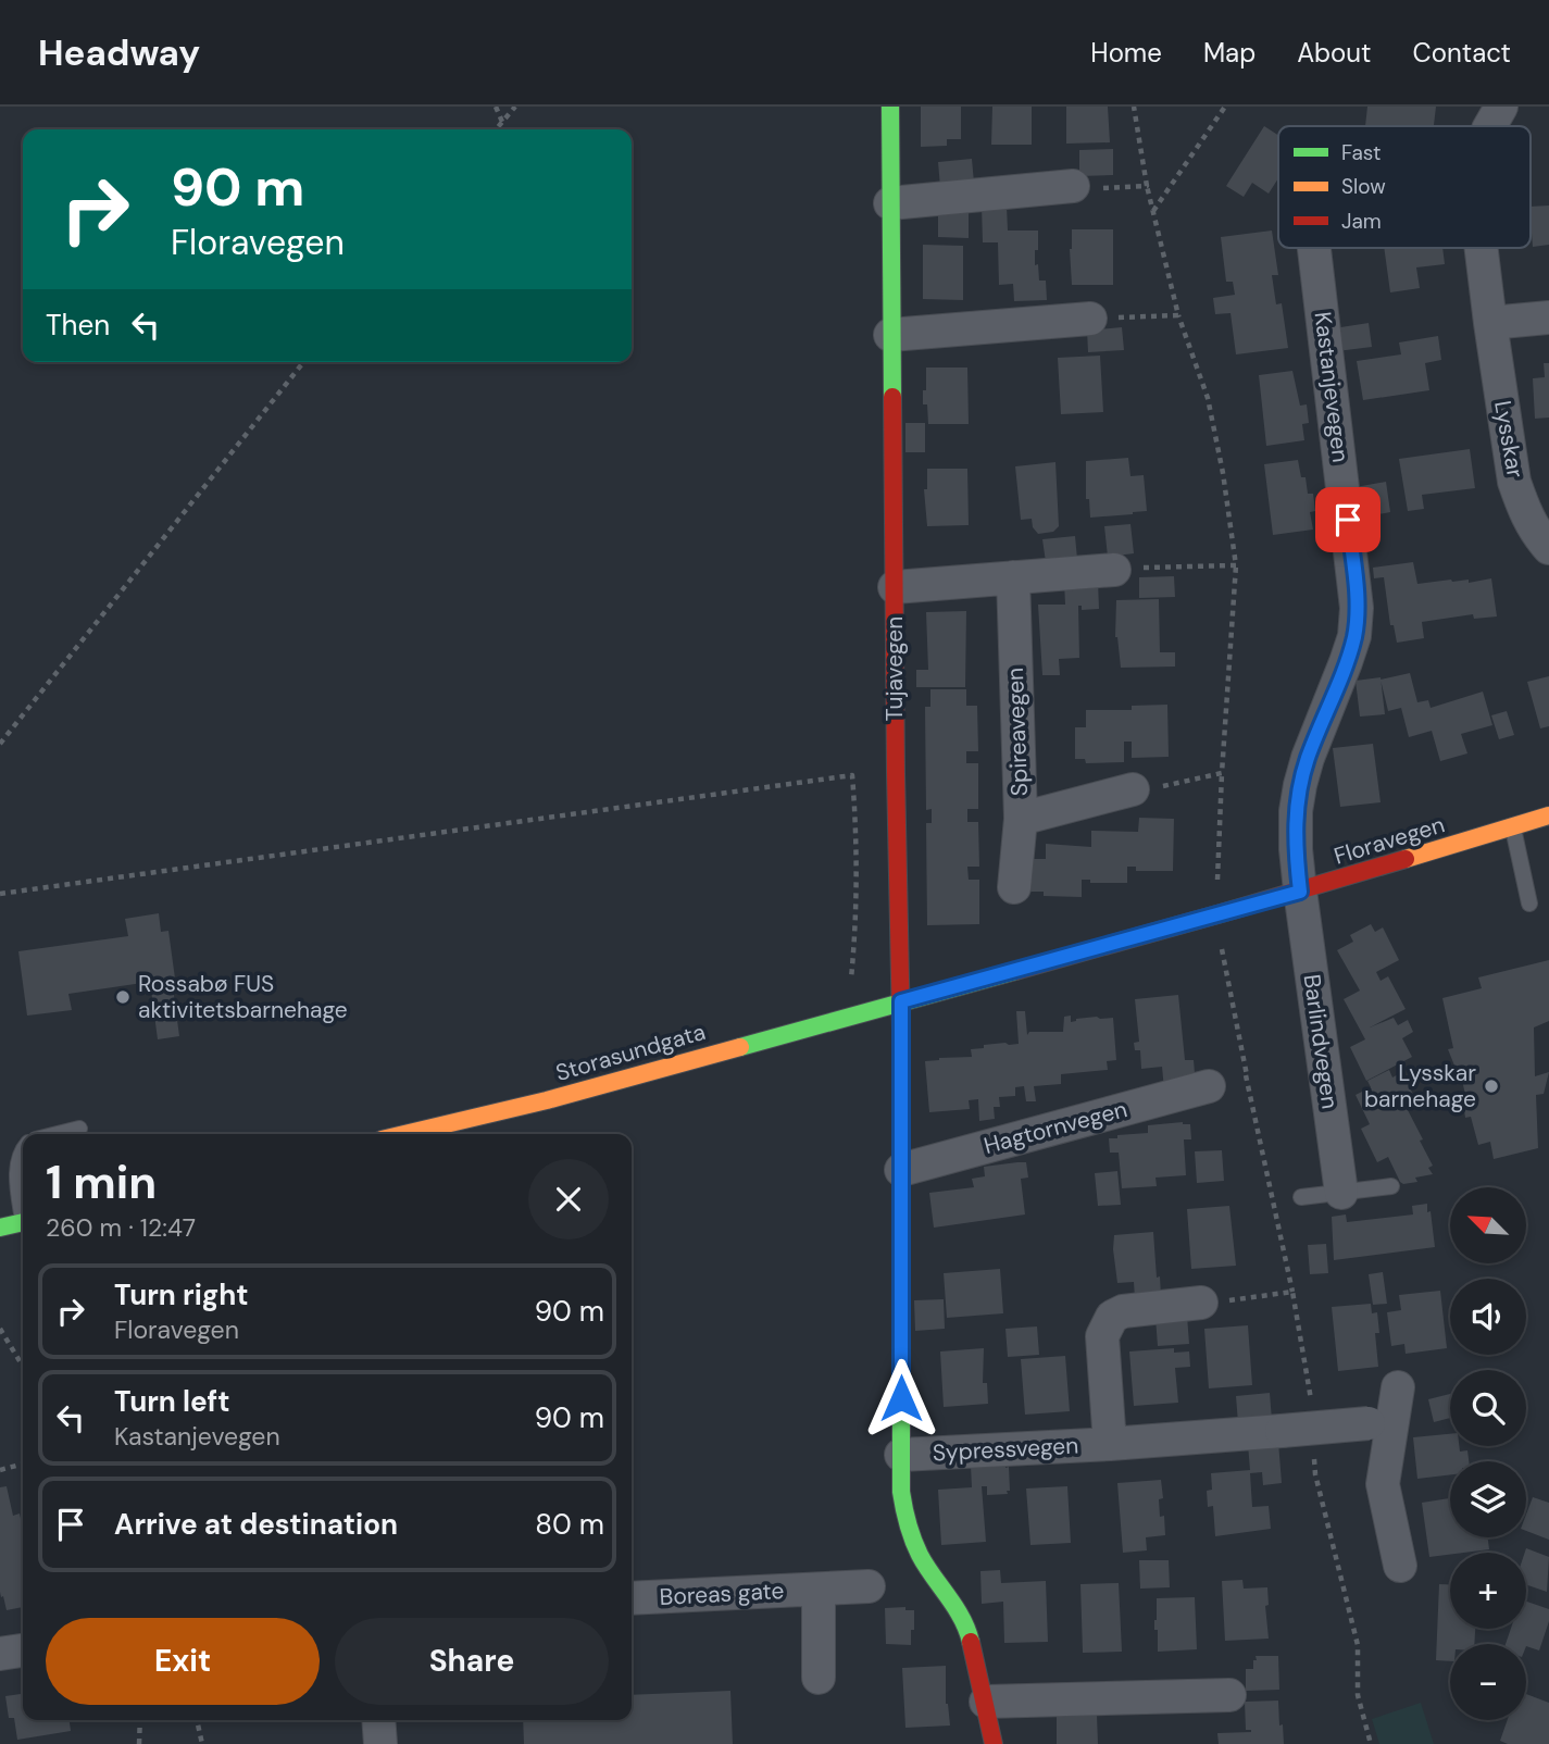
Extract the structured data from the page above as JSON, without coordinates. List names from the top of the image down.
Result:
{
  "streets": {
    "street": [
      "Kastanjevegen",
      "Lysskar",
      "Tujavegen",
      "Spireavegen",
      "Floravegen",
      "Barlindvegen",
      "Storasundgata",
      "Hagtornvegen",
      "Sypressvegen",
      "Boreas gate"
    ]
  },
  "crossings": [
    ["Kastanjevegen", "Floravegen"],
    ["Kastanjevegen", "Barlindvegen"],
    ["Tujavegen", "Floravegen"],
    ["Tujavegen", "Storasundgata"],
    ["Floravegen", "Barlindvegen"],
    ["Floravegen", "Storasundgata"]
  ],
  "places": ["Rossabø FUS aktivitetsbarnehage", "Lysskar barnehage"],
  "legend": ["Fast", "Slow", "Jam"],
  "north": "top left",
  "page": {
    "header": "Headway",
    "nav": [
      "Home",
      "Map",
      "About",
      "Contact"
    ],
    "turn": ["90 m", "Floravegen"],
    "then": "Then",
    "heading": ["1 min", "260 m · 12:47"],
    "map_buttons": ["+", "−"],
    "list": [
      {
        "name": "Turn right",
        "note": "Floravegen",
        "value": "90 m"
      },
      {
        "name": "Turn left",
        "note": "Kastanjevegen",
        "value": "90 m"
      },
      {
        "name": "Arrive at destination",
        "value": "80 m"
      }
    ],
    "buttons": ["Exit", "Share"]
  }
}
